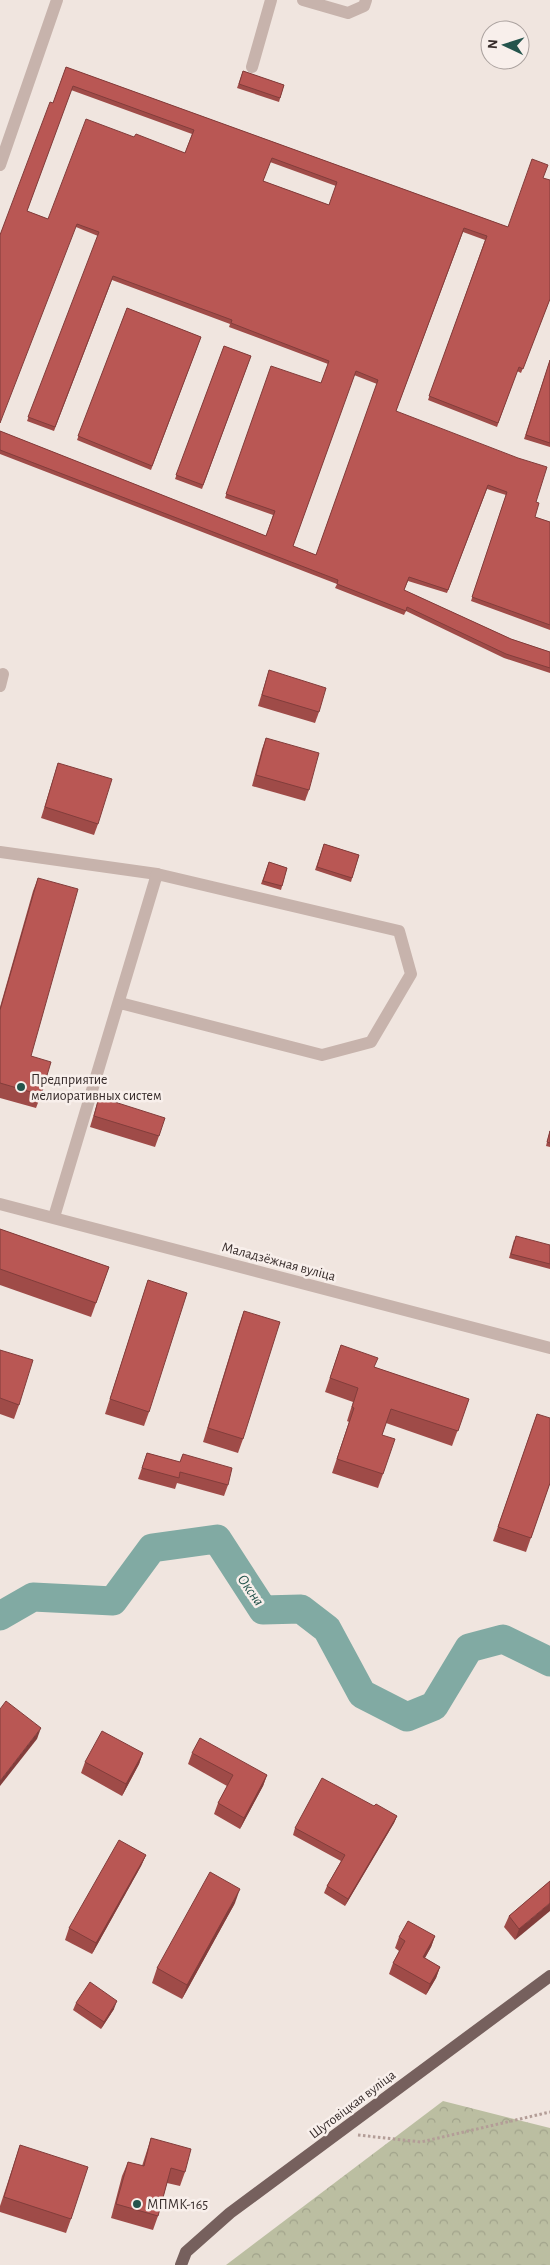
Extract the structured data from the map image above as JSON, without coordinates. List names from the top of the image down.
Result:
{
  "streets": {
    "main road": ["Шутовіцкая вуліца"],
    "street": ["Маладзёжная вуліца"]
  },
  "water": ["Оксна"],
  "places": ["Предприятие мелиоративных систем", "МПМК-165"],
  "north": "left"
}
